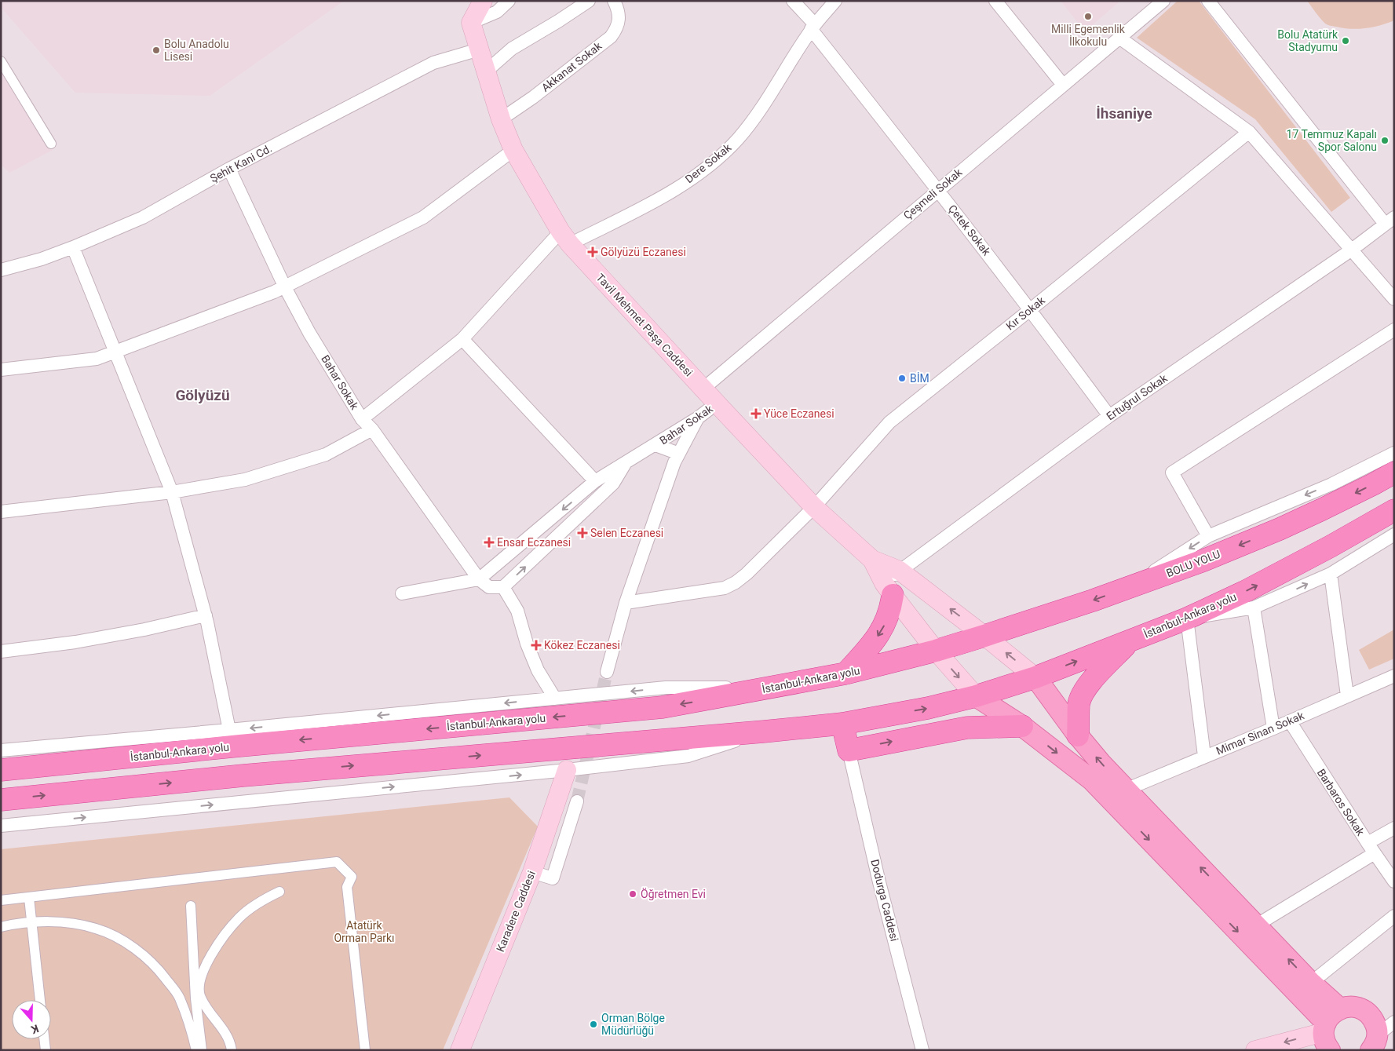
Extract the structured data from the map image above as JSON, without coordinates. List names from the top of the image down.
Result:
{
  "streets": {
    "highway": ["BOLU YOLU", "İstanbul-Ankara yolu"],
    "main road": ["Tavil Mehmet Paşa Caddesi", "Karadere Caddesi"],
    "street": [
      "Akkanat Sokak",
      "Şehit Kani Cd.",
      "Dere Sokak",
      "Çeşmeli Sokak",
      "Çetek Sokak",
      "Kır Sokak",
      "Bahar Sokak",
      "Ertuğrul Sokak",
      "Mimar Sinan Sokak",
      "Barbaros Sokak",
      "Dodurga Caddesi"
    ]
  },
  "crossings": [
    ["Akkanat Sokak", "Tavil Mehmet Paşa Caddesi"],
    ["Şehit Kani Cd.", "Tavil Mehmet Paşa Caddesi"],
    ["Şehit Kani Cd.", "Bahar Sokak"],
    ["Dere Sokak", "Çetek Sokak"],
    ["Dere Sokak", "Tavil Mehmet Paşa Caddesi"],
    ["Çeşmeli Sokak", "Çetek Sokak"],
    ["Çeşmeli Sokak", "Tavil Mehmet Paşa Caddesi"],
    ["Çetek Sokak", "Kır Sokak"],
    ["Çetek Sokak", "Ertuğrul Sokak"],
    ["Kır Sokak", "Tavil Mehmet Paşa Caddesi"],
    ["Tavil Mehmet Paşa Caddesi", "Bahar Sokak"],
    ["BOLU YOLU", "İstanbul-Ankara yolu"],
    ["Mimar Sinan Sokak", "Barbaros Sokak"]
  ],
  "one_way": ["BOLU YOLU"],
  "districts": ["İhsaniye", "Gölyüzü"],
  "parks": ["Atatürk Orman Parkı"],
  "places": {
    "other": [
      "Milli Egemenlik İlkokulu",
      "Bolu Atatürk Stadyumu",
      "Bolu Anadolu Lisesi",
      "17 Temmuz Kapalı Spor Salonu",
      "BİM",
      "Öğretmen Evi",
      "Orman Bölge Müdürlüğü"
    ],
    "health": [
      "Gölyüzü Eczanesi",
      "Yüce Eczanesi",
      "Selen Eczanesi",
      "Ensar Eczanesi",
      "Kökez Eczanesi"
    ]
  },
  "north": "bottom"
}
